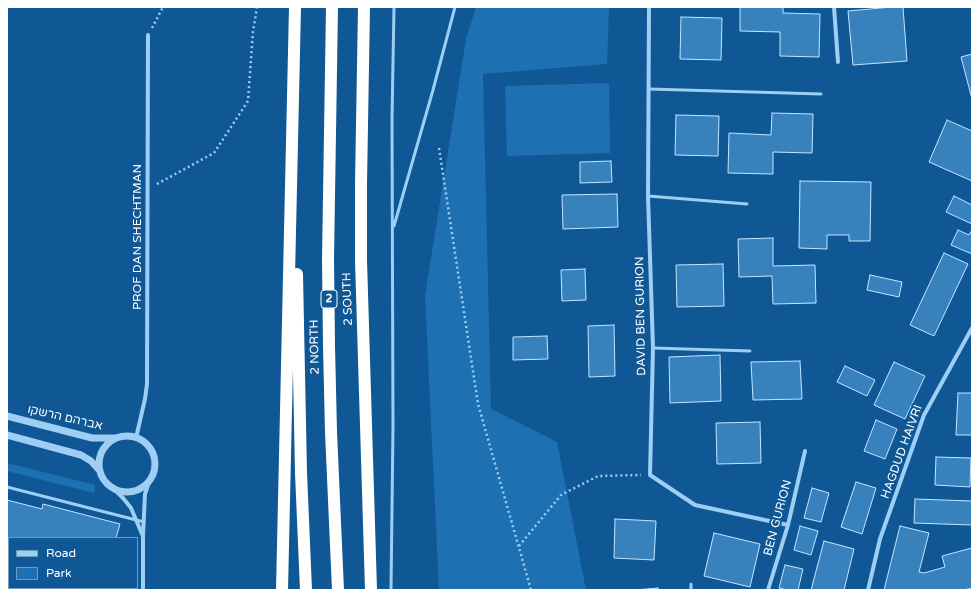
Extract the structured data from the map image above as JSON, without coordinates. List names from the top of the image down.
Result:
{
  "streets": {
    "highway": ["2", "2 SOUTH", "2 NORTH"],
    "street": [
      "PROF DAN SHECHTMAN",
      "DAVID BEN GURION",
      "אברהם הרשקו",
      "HAGDUD HAIVRI",
      "BEN GURION"
    ]
  },
  "crossings": [
    ["PROF DAN SHECHTMAN", "אברהם הרשקו"]
  ],
  "legend": ["Road", "Park"]
}
